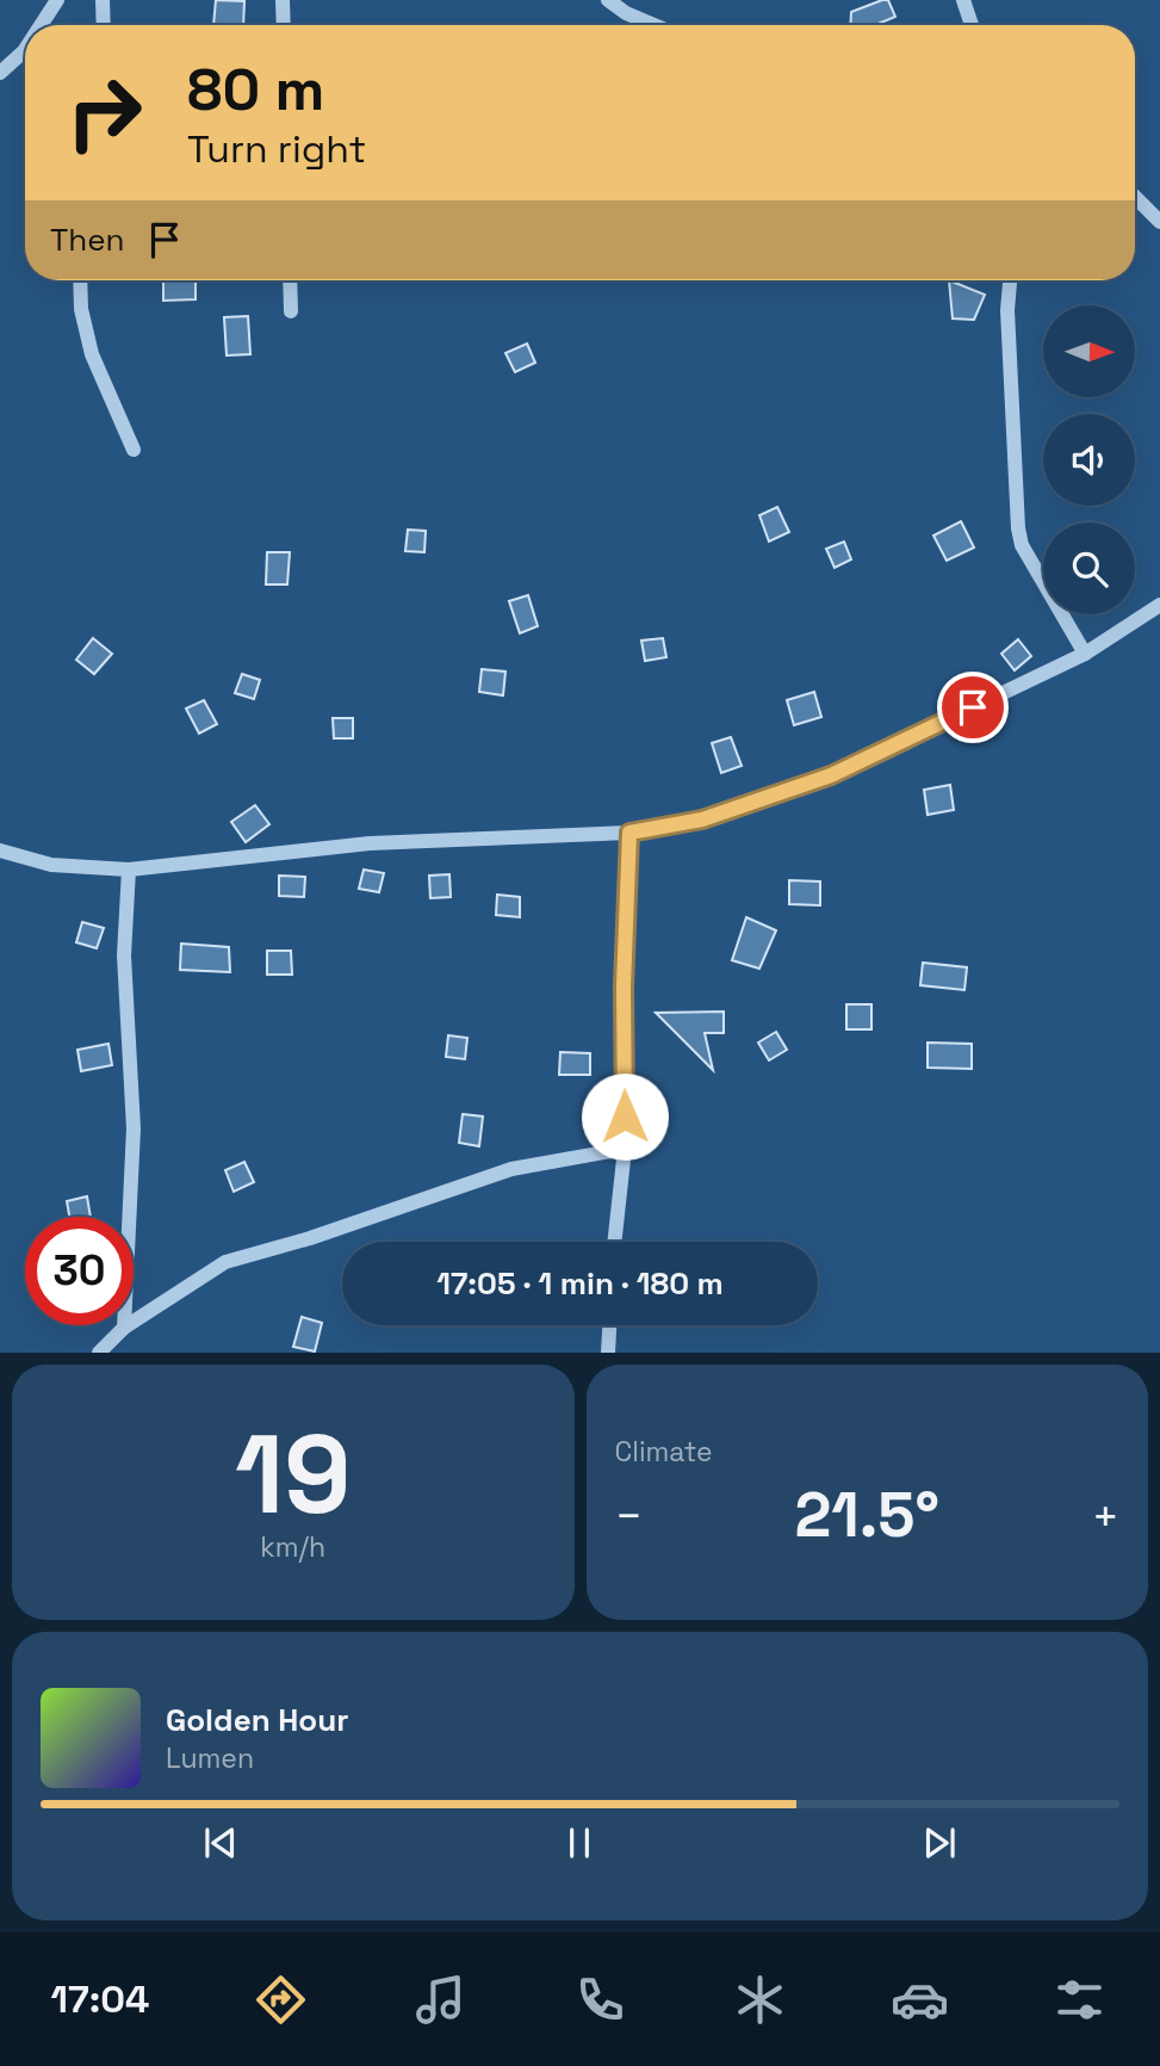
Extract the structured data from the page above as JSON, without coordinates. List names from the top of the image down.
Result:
{
  "north": "right",
  "page": {
    "turn": ["80 m", "Turn right"],
    "then": "Then",
    "limit": "30",
    "trip": "17:05 · 1 min · 180 m",
    "tile": [
      ["19", "km/h"],
      "Climate"
    ],
    "heat": ["−", "21.5°", "+"],
    "song": ["Golden Hour", "Lumen"],
    "tabs": "17:04"
  }
}
